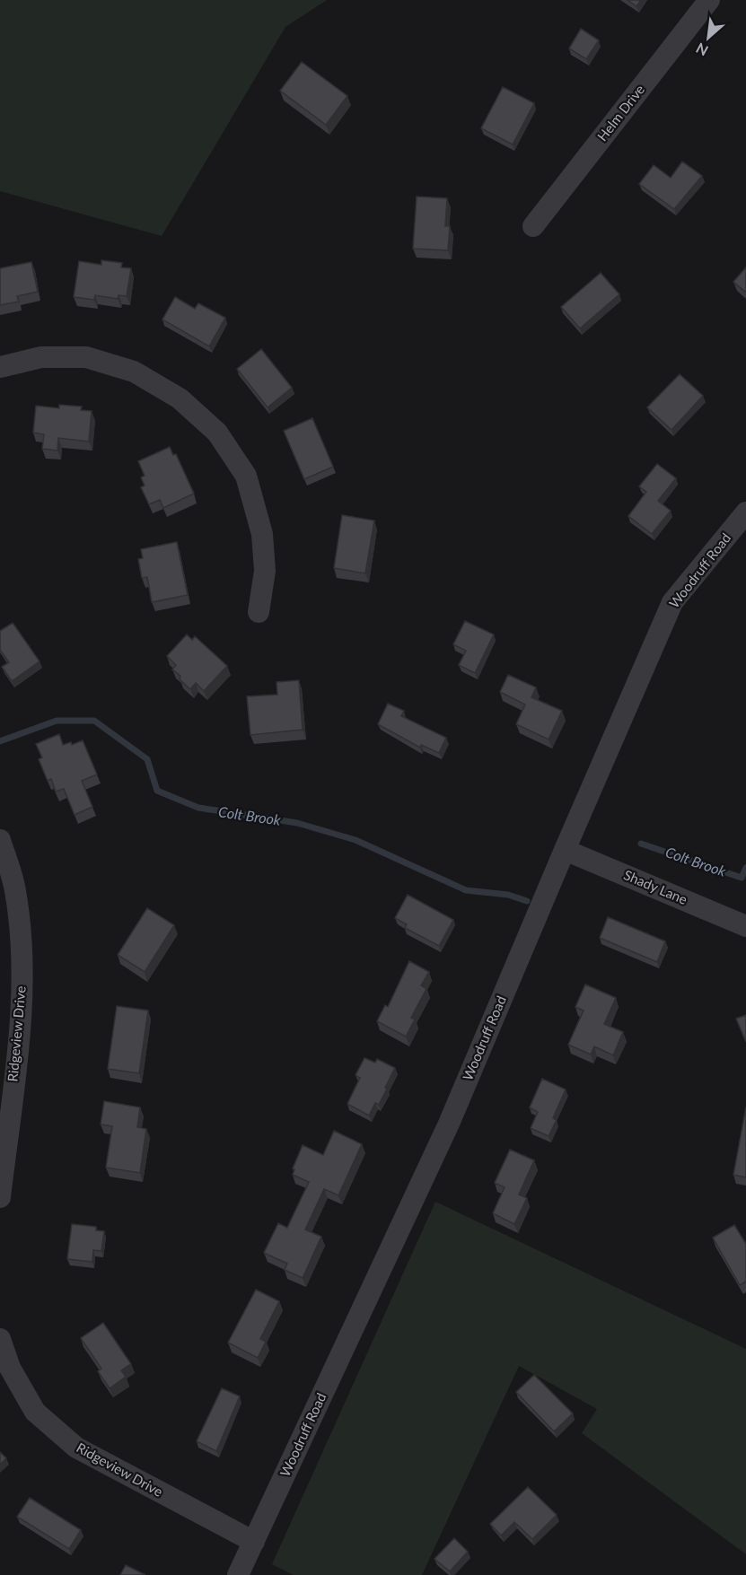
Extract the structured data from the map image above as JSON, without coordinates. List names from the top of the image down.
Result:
{
  "streets": {
    "street": [
      "Helm Drive",
      "Woodruff Road",
      "Shady Lane",
      "Ridgeview Drive"
    ]
  },
  "crossings": [
    ["Woodruff Road", "Shady Lane"],
    ["Woodruff Road", "Ridgeview Drive"]
  ],
  "water": ["Colt Brook"],
  "north": "bottom left"
}
